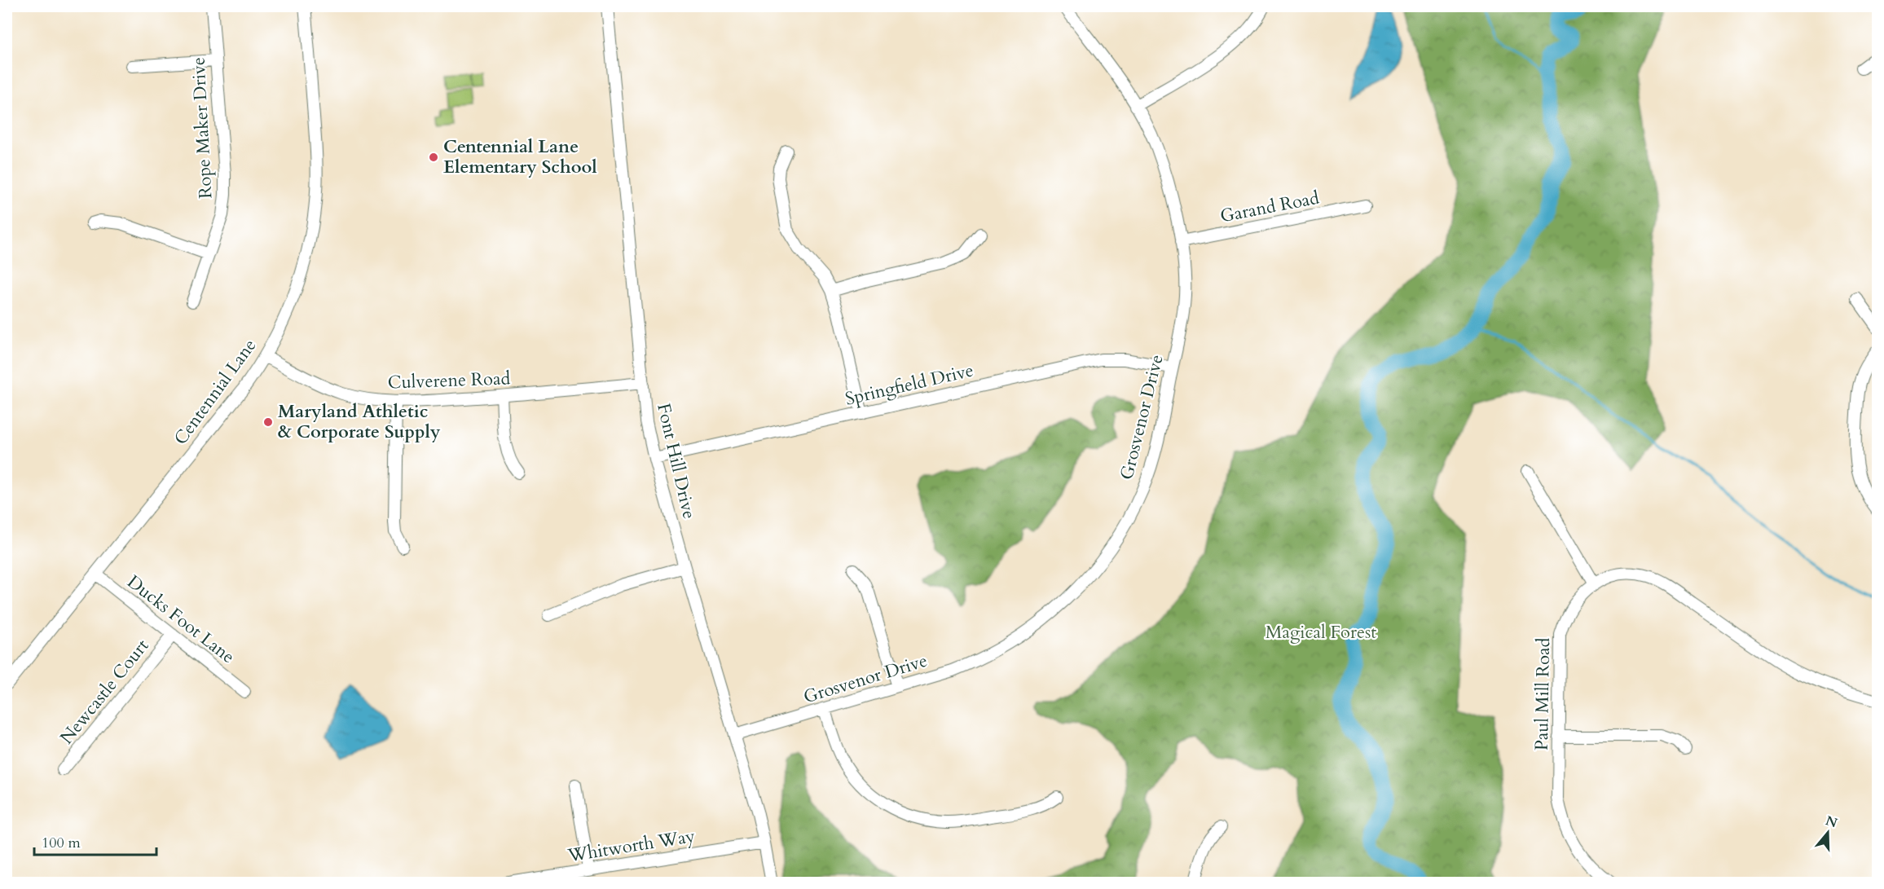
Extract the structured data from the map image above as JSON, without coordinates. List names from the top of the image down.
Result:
{
  "streets": {
    "street": [
      "Rope Maker Drive",
      "Garand Road",
      "Culverene Road",
      "Springfield Drive",
      "Centennial Lane",
      "Grosvenor Drive",
      "Font Hill Drive",
      "Ducks Foot Lane",
      "Newcastle Court",
      "Paul Mill Road",
      "Whitworth Way"
    ]
  },
  "crossings": [
    ["Garand Road", "Grosvenor Drive"],
    ["Culverene Road", "Centennial Lane"],
    ["Culverene Road", "Font Hill Drive"],
    ["Springfield Drive", "Grosvenor Drive"],
    ["Springfield Drive", "Font Hill Drive"],
    ["Centennial Lane", "Ducks Foot Lane"],
    ["Grosvenor Drive", "Font Hill Drive"],
    ["Font Hill Drive", "Whitworth Way"],
    ["Ducks Foot Lane", "Newcastle Court"]
  ],
  "parks": ["Magical Forest"],
  "places": ["Centennial Lane Elementary School", "Maryland Athletic & Corporate Supply"],
  "scale_bar": "100 m",
  "north": "top"
}
